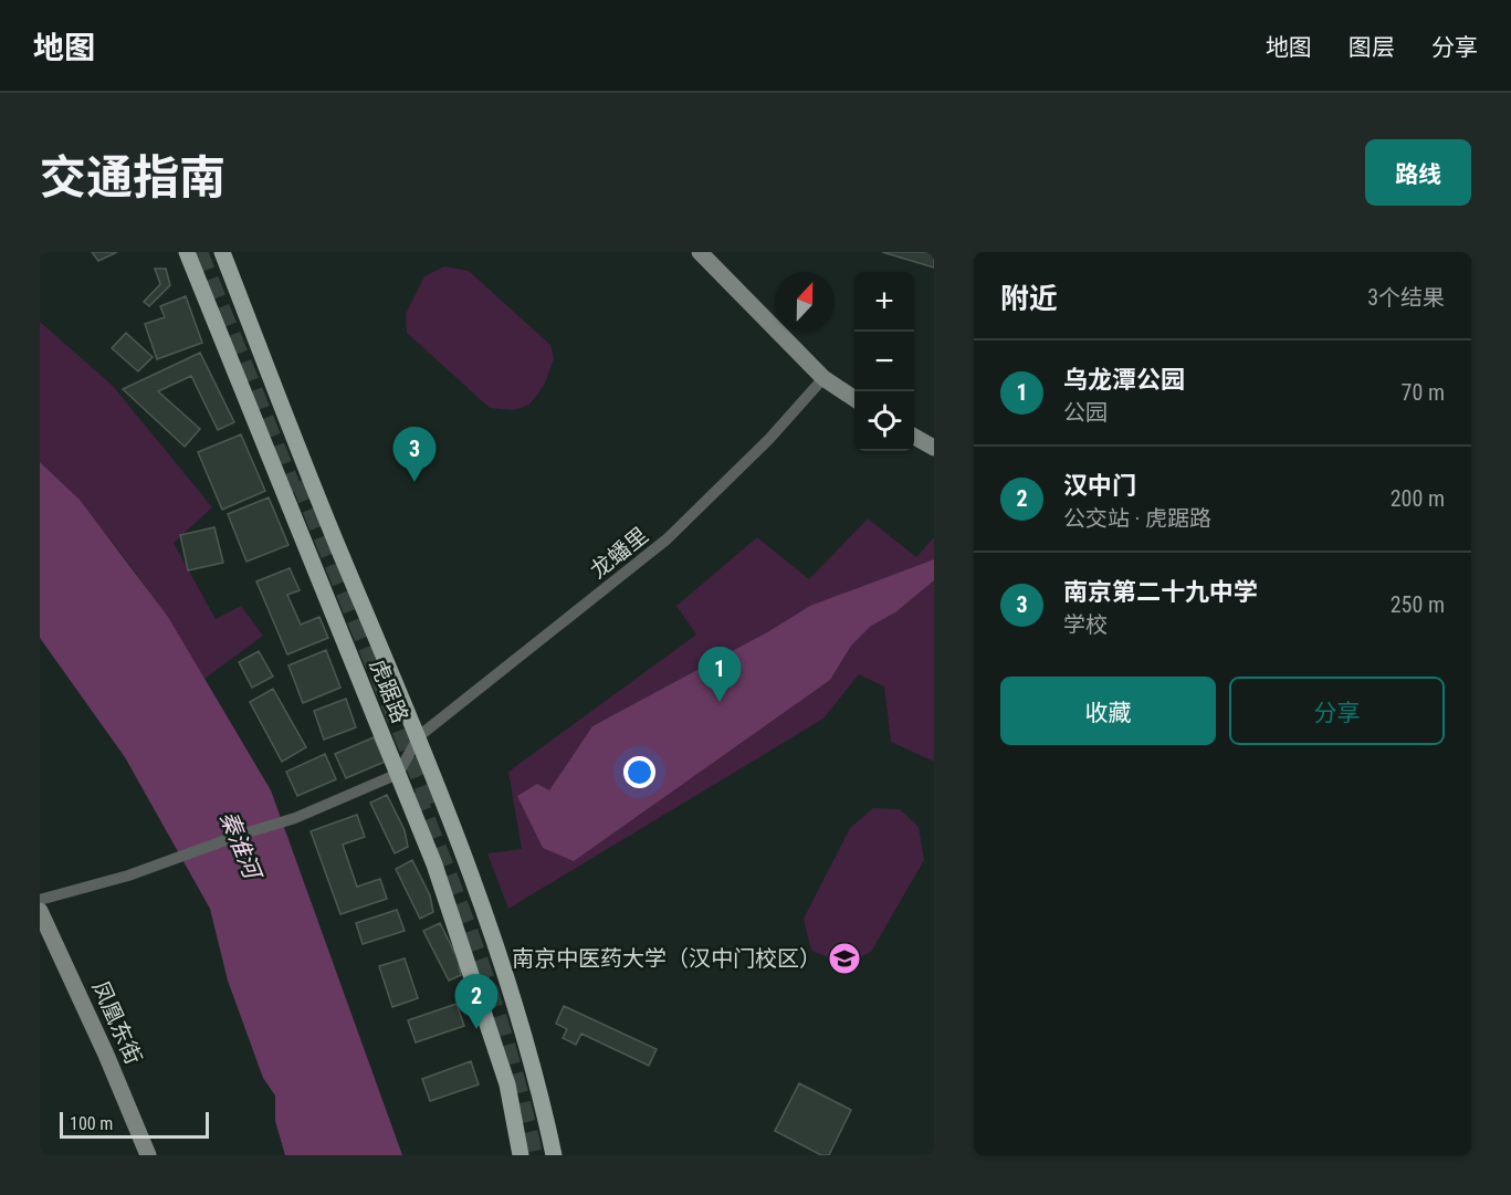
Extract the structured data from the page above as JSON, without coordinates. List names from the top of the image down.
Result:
{
  "streets": {
    "main road": ["虎踞路"],
    "street": ["龙蟠里", "凤凰东街"]
  },
  "crossings": [
    ["龙蟠里", "虎踞路"]
  ],
  "water": ["秦淮河"],
  "places": {
    "school or university": ["南京中医药大学（汉中门校区）"]
  },
  "scale_bar": "100 m",
  "north": "top",
  "page": {
    "header": "地图",
    "nav": ["地图", "图层", "分享"],
    "title": "交通指南",
    "buttons": [
      "路线",
      ["收藏", "分享"]
    ],
    "heading": ["附近", "3个结果"],
    "map_buttons": ["+", "−"],
    "list": [
      {
        "mark": "1",
        "name": "乌龙潭公园",
        "note": "公园",
        "value": "70 m"
      },
      {
        "mark": "2",
        "name": "汉中门",
        "note": "公交站 · 虎踞路",
        "value": "200 m"
      },
      {
        "mark": "3",
        "name": "南京第二十九中学",
        "note": "学校",
        "value": "250 m"
      }
    ],
    "pins": ["3", "1", "2"],
    "scale": "100 m"
  }
}
